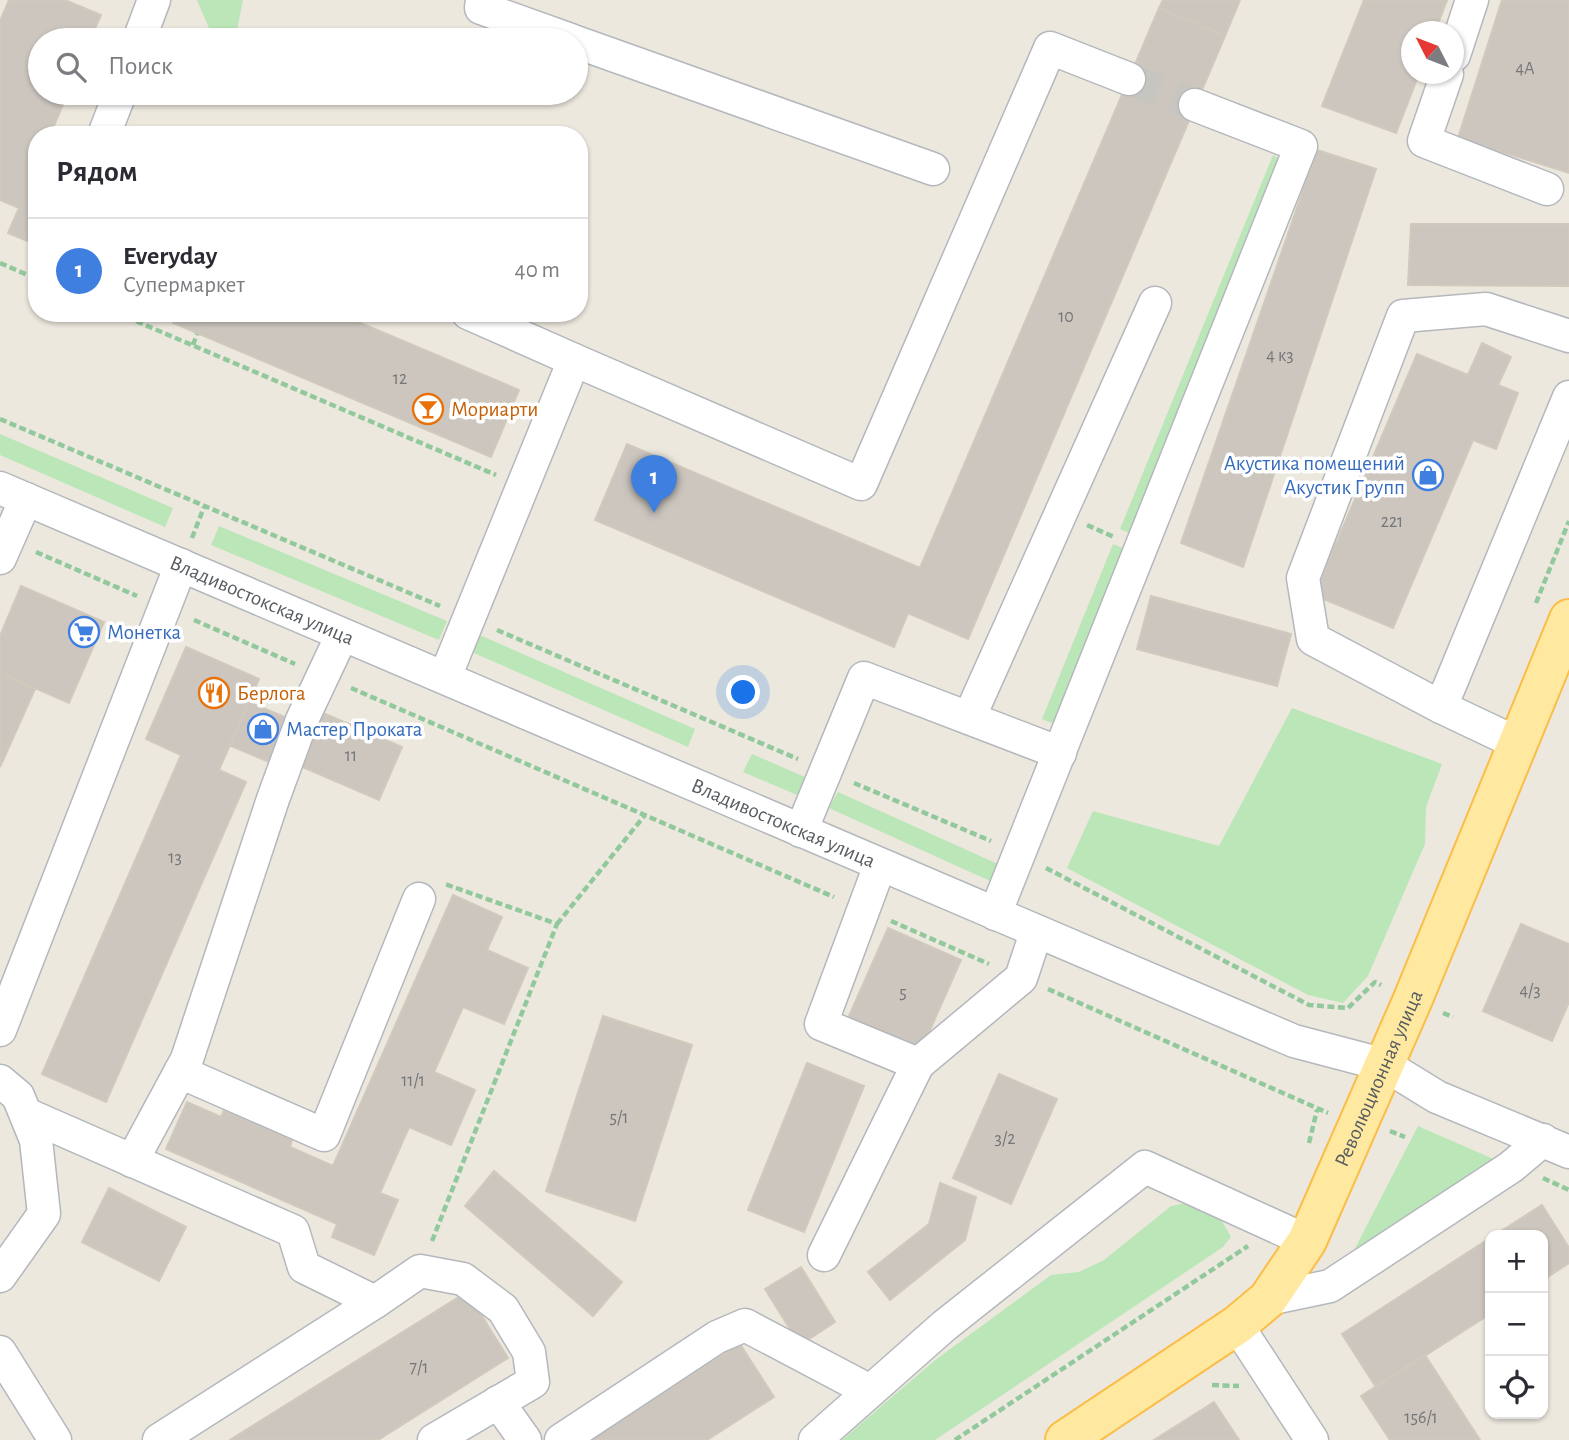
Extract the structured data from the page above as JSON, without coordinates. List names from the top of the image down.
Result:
{
  "streets": {
    "main road": ["Революционная улица"],
    "street": ["Владивостокская улица"]
  },
  "crossings": [
    ["Владивостокская улица", "Революционная улица"]
  ],
  "places": {
    "bar": ["Мориарти"],
    "shop": ["Акустика помещений Акустик Групп", "Мастер Проката"],
    "supermarket": ["Монетка"],
    "restaurant": ["Берлога"]
  },
  "house_numbers": [
    "4А",
    "10",
    "4 к3",
    "12",
    "221",
    "11",
    "13",
    "4/3",
    "5",
    "11/1",
    "5/1",
    "3/2",
    "7/1",
    "156/1"
  ],
  "north": "top left",
  "page": {
    "search": "Поиск",
    "heading": "Рядом",
    "list": [
      {
        "mark": "1",
        "name": "Everyday",
        "note": "Супермаркет",
        "value": "40 m"
      }
    ],
    "pins": "1",
    "map_buttons": ["+", "−"]
  }
}
